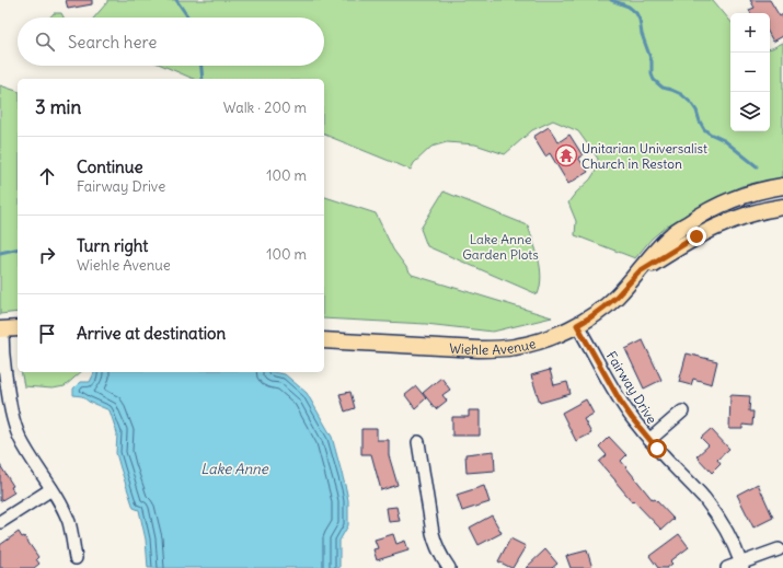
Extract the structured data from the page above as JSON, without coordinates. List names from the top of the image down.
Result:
{
  "streets": {
    "main road": ["Wiehle Avenue"],
    "street": ["Fairway Drive"]
  },
  "crossings": [
    ["Wiehle Avenue", "Fairway Drive"]
  ],
  "water": ["Lake Anne"],
  "parks": ["Lake Anne Garden Plots"],
  "places": {
    "temple": ["Unitarian Universalist Church in Reston"]
  },
  "page": {
    "map_buttons": ["+", "−"],
    "search": "Search here",
    "heading": ["3 min", "Walk · 200 m"],
    "list": [
      ["Continue", "Fairway Drive", "100 m"],
      ["Turn right", "Wiehle Avenue", "100 m"],
      "Arrive at destination"
    ]
  }
}
